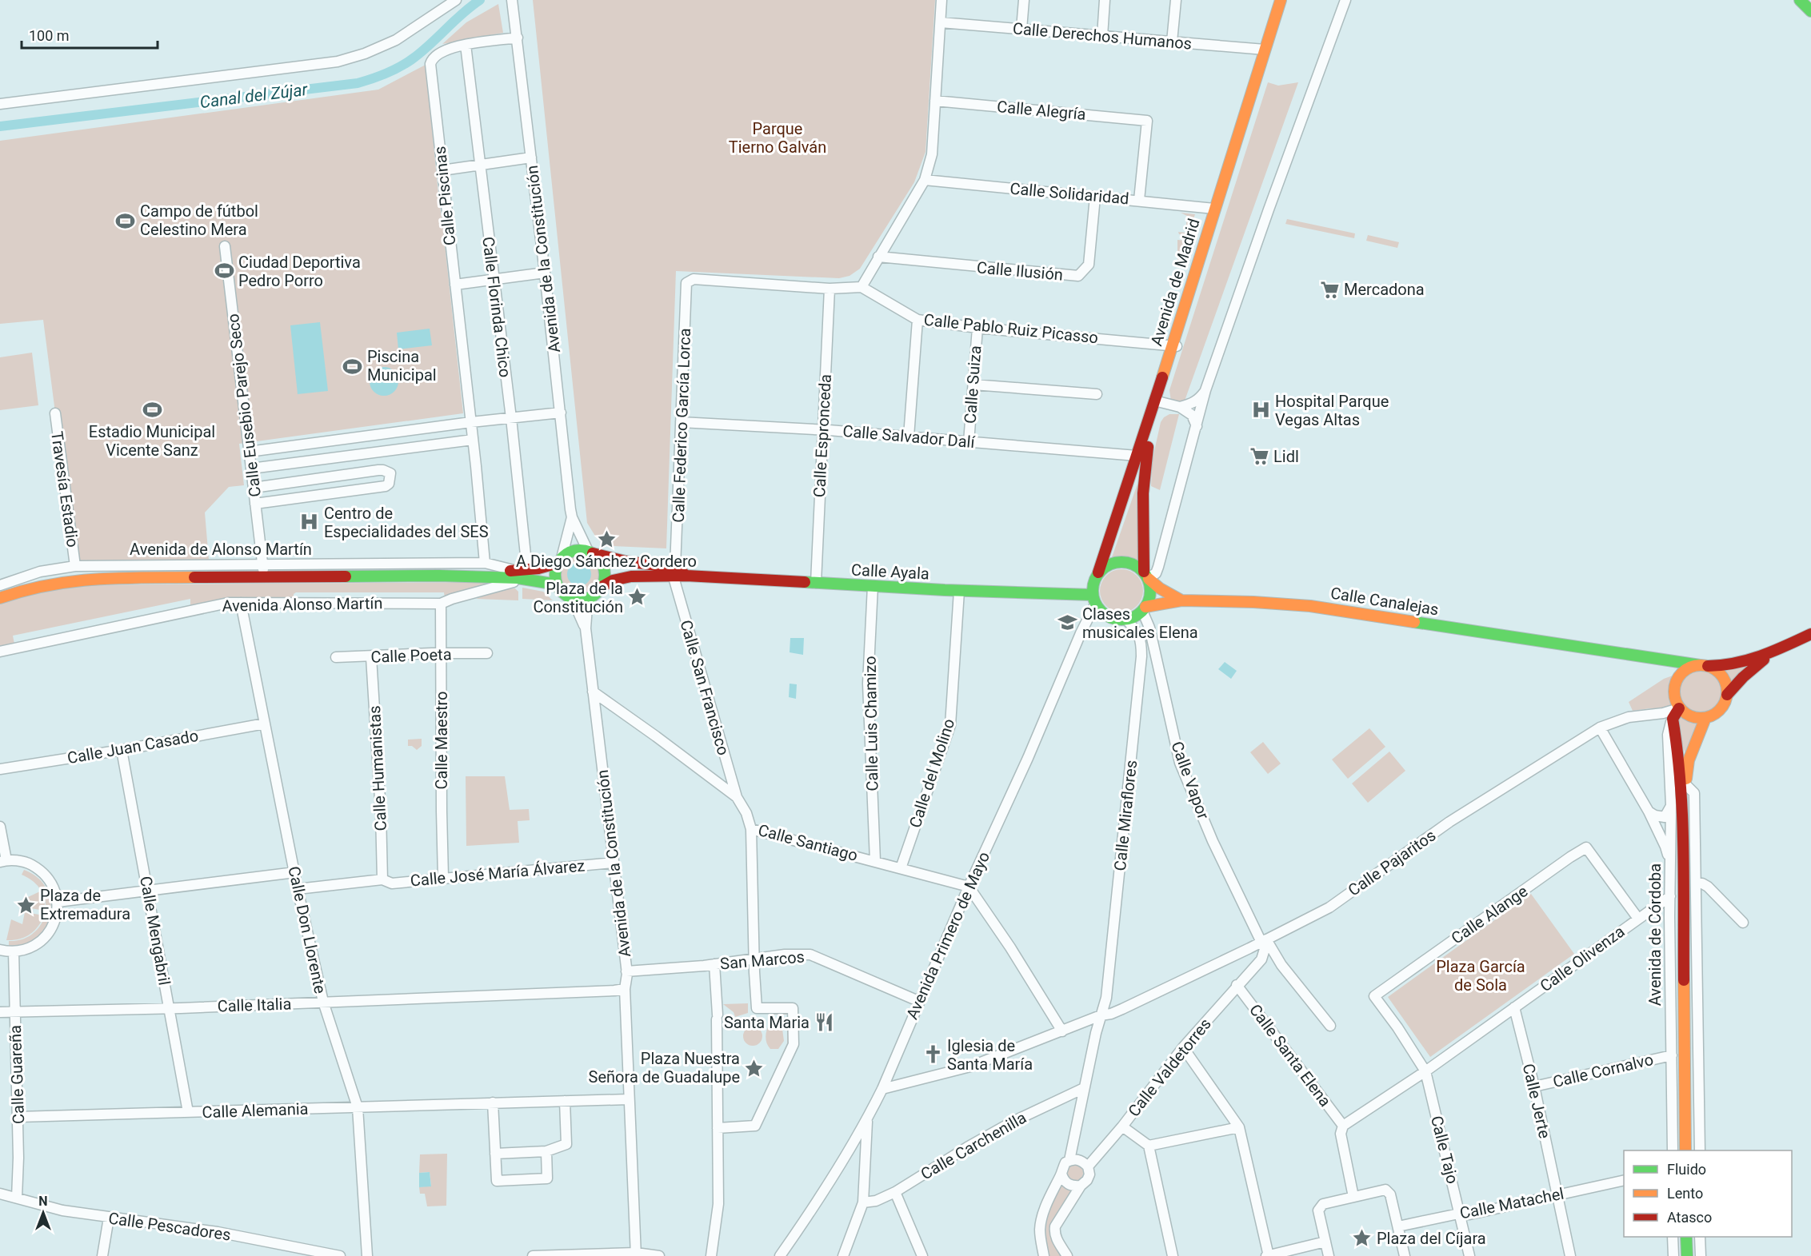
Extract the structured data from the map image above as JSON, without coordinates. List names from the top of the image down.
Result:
{
  "streets": {
    "main road": [
      "Avenida de Madrid",
      "Avenida de Alonso Martín",
      "Calle Ayala",
      "Calle Canalejas",
      "Avenida de Córdoba"
    ],
    "street": [
      "Calle Derechos Humanos",
      "Calle Alegría",
      "Calle Solidaridad",
      "Calle Piscinas",
      "Avenida de la Constitución",
      "Calle Ilusión",
      "Calle Florinda Chico",
      "Calle Pablo Ruiz Picasso",
      "Calle Suiza",
      "Calle Eusebio Parejo Seco",
      "Calle Federico García Lorca",
      "Calle Espronceda",
      "Calle Salvador Dalí",
      "Travesía Estadio",
      "Avenida Alonso Martín",
      "Calle Poeta",
      "Calle San Francisco",
      "Calle Luis Chamizo",
      "Calle Maestro",
      "Calle Juan Casado",
      "Calle Humanistas",
      "Calle del Molino",
      "Calle Vapor",
      "Calle Miraflores",
      "Calle Santiago",
      "Calle Pajaritos",
      "Calle José María Álvarez",
      "Calle Alange",
      "Calle Don Llorente",
      "Calle Mengabril",
      "Avenida Primero de Mayo",
      "Calle Olivenza",
      "San Marcos",
      "Calle Italia",
      "Calle Santa Elena",
      "Calle Valdetorres",
      "Calle Cornalvo",
      "Calle Guareña",
      "Calle Jerte",
      "Calle Alemania",
      "Calle Carchenilla",
      "Calle Tajo",
      "Calle Matachel",
      "Calle Pescadores"
    ]
  },
  "crossings": [
    ["Calle Derechos Humanos", "Avenida de Madrid"],
    ["Calle Alegría", "Calle Solidaridad"],
    ["Calle Solidaridad", "Calle Ilusión"],
    ["Calle Solidaridad", "Avenida de Madrid"],
    ["Calle Piscinas", "Avenida de la Constitución"],
    ["Calle Piscinas", "Calle Florinda Chico"],
    ["Calle Piscinas", "Avenida de Alonso Martín"],
    ["Avenida de la Constitución", "Avenida de Alonso Martín"],
    ["Avenida de la Constitución", "Calle Ayala"],
    ["Avenida de la Constitución", "Avenida Alonso Martín"],
    ["Avenida de la Constitución", "Calle Santiago"],
    ["Avenida de la Constitución", "Calle José María Álvarez"],
    ["Avenida de la Constitución", "San Marcos"],
    ["Avenida de la Constitución", "Calle Italia"],
    ["Avenida de la Constitución", "Calle Alemania"],
    ["Avenida de Madrid", "Calle Pablo Ruiz Picasso"],
    ["Avenida de Madrid", "Calle Salvador Dalí"],
    ["Avenida de Madrid", "Calle Ayala"],
    ["Avenida de Madrid", "Calle Canalejas"],
    ["Avenida de Madrid", "Calle Vapor"],
    ["Avenida de Madrid", "Calle Miraflores"],
    ["Avenida de Madrid", "Avenida Primero de Mayo"],
    ["Calle Florinda Chico", "Avenida de Alonso Martín"],
    ["Calle Pablo Ruiz Picasso", "Calle Suiza"],
    ["Calle Suiza", "Calle Salvador Dalí"],
    ["Calle Eusebio Parejo Seco", "Avenida de Alonso Martín"],
    ["Calle Federico García Lorca", "Calle Espronceda"],
    ["Calle Federico García Lorca", "Calle Salvador Dalí"],
    ["Calle Federico García Lorca", "Calle Ayala"],
    ["Calle Federico García Lorca", "Calle San Francisco"],
    ["Calle Espronceda", "Calle Salvador Dalí"],
    ["Calle Espronceda", "Calle Ayala"],
    ["Travesía Estadio", "Avenida de Alonso Martín"],
    ["Avenida de Alonso Martín", "Calle Ayala"],
    ["Avenida de Alonso Martín", "Avenida Alonso Martín"],
    ["Calle Ayala", "Calle Canalejas"],
    ["Calle Ayala", "Avenida Alonso Martín"],
    ["Calle Ayala", "Calle San Francisco"],
    ["Calle Ayala", "Calle Luis Chamizo"],
    ["Calle Ayala", "Calle del Molino"],
    ["Calle Ayala", "Calle Vapor"],
    ["Calle Ayala", "Calle Miraflores"],
    ["Calle Ayala", "Avenida Primero de Mayo"],
    ["Calle Canalejas", "Calle Vapor"],
    ["Calle Canalejas", "Calle Miraflores"],
    ["Calle Canalejas", "Calle Pajaritos"],
    ["Calle Canalejas", "Avenida de Córdoba"],
    ["Calle Canalejas", "Avenida Primero de Mayo"],
    ["Avenida Alonso Martín", "Calle Maestro"],
    ["Avenida Alonso Martín", "Calle Don Llorente"],
    ["Calle Poeta", "Calle Maestro"],
    ["Calle Poeta", "Calle Humanistas"],
    ["Calle San Francisco", "Calle Santiago"],
    ["Calle Luis Chamizo", "Calle Santiago"],
    ["Calle Maestro", "Calle José María Álvarez"],
    ["Calle Juan Casado", "Calle Don Llorente"],
    ["Calle Juan Casado", "Calle Mengabril"],
    ["Calle Humanistas", "Calle José María Álvarez"],
    ["Calle del Molino", "Calle Santiago"],
    ["Calle Vapor", "Calle Miraflores"],
    ["Calle Vapor", "Calle Pajaritos"],
    ["Calle Vapor", "Avenida Primero de Mayo"],
    ["Calle Vapor", "Calle Valdetorres"],
    ["Calle Miraflores", "Calle Pajaritos"],
    ["Calle Miraflores", "Avenida Primero de Mayo"],
    ["Calle Miraflores", "Calle Valdetorres"],
    ["Calle Miraflores", "Calle Carchenilla"],
    ["Calle Santiago", "Avenida Primero de Mayo"],
    ["Calle Pajaritos", "Avenida de Córdoba"],
    ["Calle Pajaritos", "Avenida Primero de Mayo"],
    ["Calle Pajaritos", "Calle Valdetorres"],
    ["Calle José María Álvarez", "Calle Don Llorente"],
    ["Calle Alange", "Calle Olivenza"],
    ["Calle Alange", "Calle Tajo"],
    ["Calle Don Llorente", "Calle Italia"],
    ["Calle Don Llorente", "Calle Alemania"],
    ["Calle Mengabril", "Calle Italia"],
    ["Calle Mengabril", "Calle Alemania"],
    ["Avenida de Córdoba", "Calle Olivenza"],
    ["Avenida de Córdoba", "Calle Cornalvo"],
    ["Avenida Primero de Mayo", "San Marcos"],
    ["Calle Olivenza", "Calle Santa Elena"],
    ["Calle Olivenza", "Calle Jerte"],
    ["Calle Olivenza", "Calle Tajo"],
    ["Calle Italia", "Calle Guareña"],
    ["Calle Santa Elena", "Calle Valdetorres"],
    ["Calle Cornalvo", "Calle Jerte"],
    ["Calle Guareña", "Calle Alemania"],
    ["Calle Guareña", "Calle Pescadores"],
    ["Calle Jerte", "Calle Matachel"],
    ["Calle Tajo", "Calle Matachel"]
  ],
  "water": ["Canal del Zújar"],
  "parks": ["Parque Tierno Galván", "Plaza García de Sola"],
  "places": {
    "sports": [
      "Campo de fútbol Celestino Mera",
      "Ciudad Deportiva Pedro Porro",
      "Piscina Municipal",
      "Estadio Municipal Vicente Sanz"
    ],
    "supermarket": ["Mercadona", "Lidl"],
    "hospital": ["Hospital Parque Vegas Altas", "Centro de Especialidades del SES"],
    "place": [
      "A Diego Sánchez Cordero",
      "Plaza de la Constitución",
      "Plaza de Extremadura",
      "Plaza Nuestra Señora de Guadalupe",
      "Plaza del Cíjara"
    ],
    "school or university": ["Clases musicales Elena"],
    "restaurant": ["Santa Maria"],
    "church": ["Iglesia de Santa María"]
  },
  "legend": ["Fluido", "Lento", "Atasco"],
  "scale_bar": "100 m",
  "north": "top"
}
